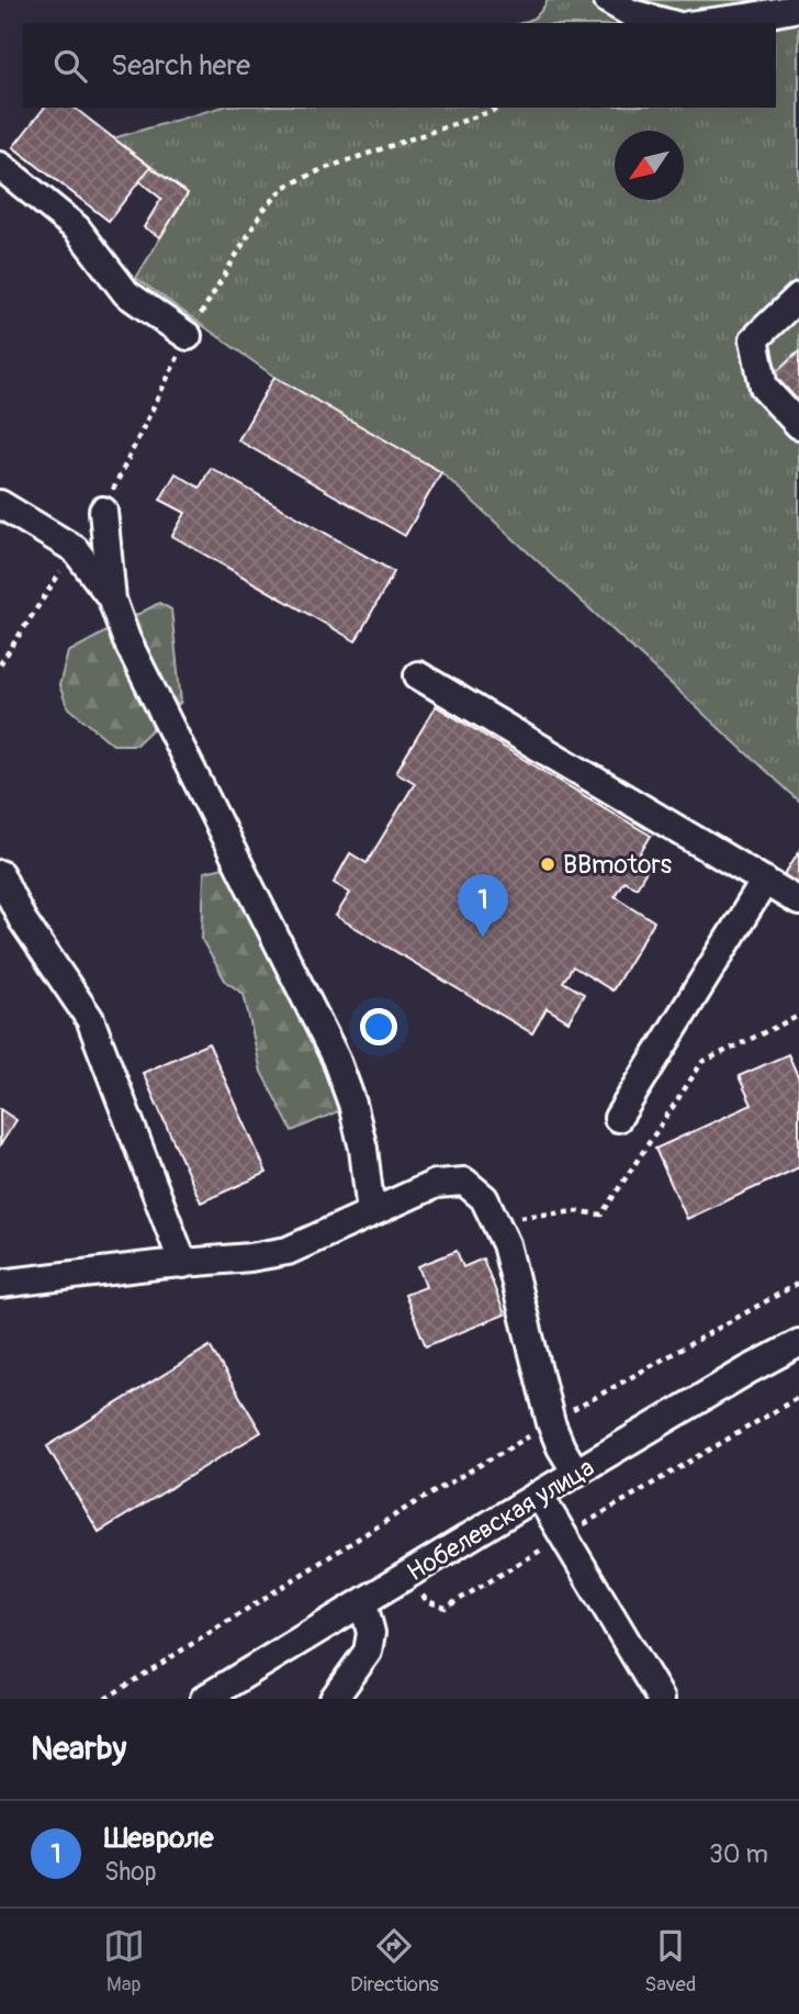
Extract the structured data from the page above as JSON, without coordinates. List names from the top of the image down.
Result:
{
  "streets": {
    "street": ["Нобелевская улица"]
  },
  "places": ["BBmotors"],
  "north": "bottom left",
  "page": {
    "search": "Search here",
    "pins": "1",
    "heading": "Nearby",
    "list": [
      {
        "mark": "1",
        "name": "Шевроле",
        "note": "Shop",
        "value": "30 m"
      }
    ],
    "nav": ["Map", "Directions", "Saved"]
  }
}
